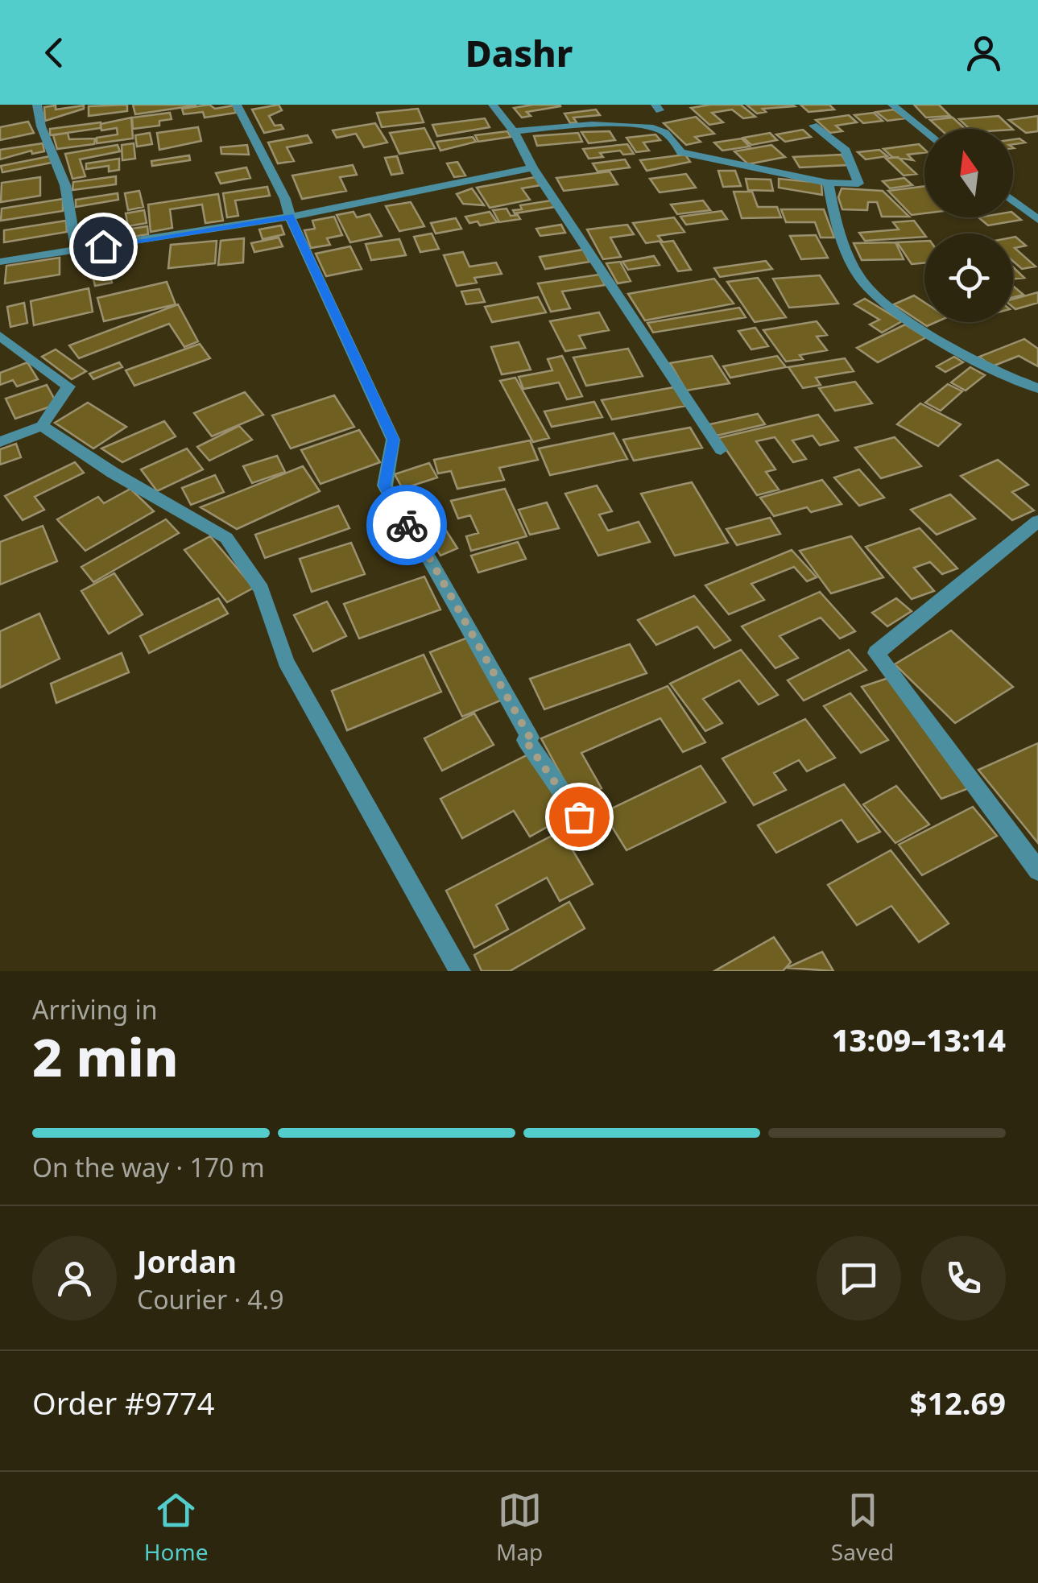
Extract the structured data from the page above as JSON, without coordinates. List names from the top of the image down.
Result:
{
  "north": "top",
  "page": {
    "header": "Dashr",
    "heading": ["2 min", "Arriving in", "13:09–13:14"],
    "panel": [
      "Jordan",
      "Courier · 4.9",
      "Order #9774",
      "$12.69"
    ],
    "bar": "On the way · 170 m",
    "tabs": ["Home", "Map", "Saved"]
  }
}
